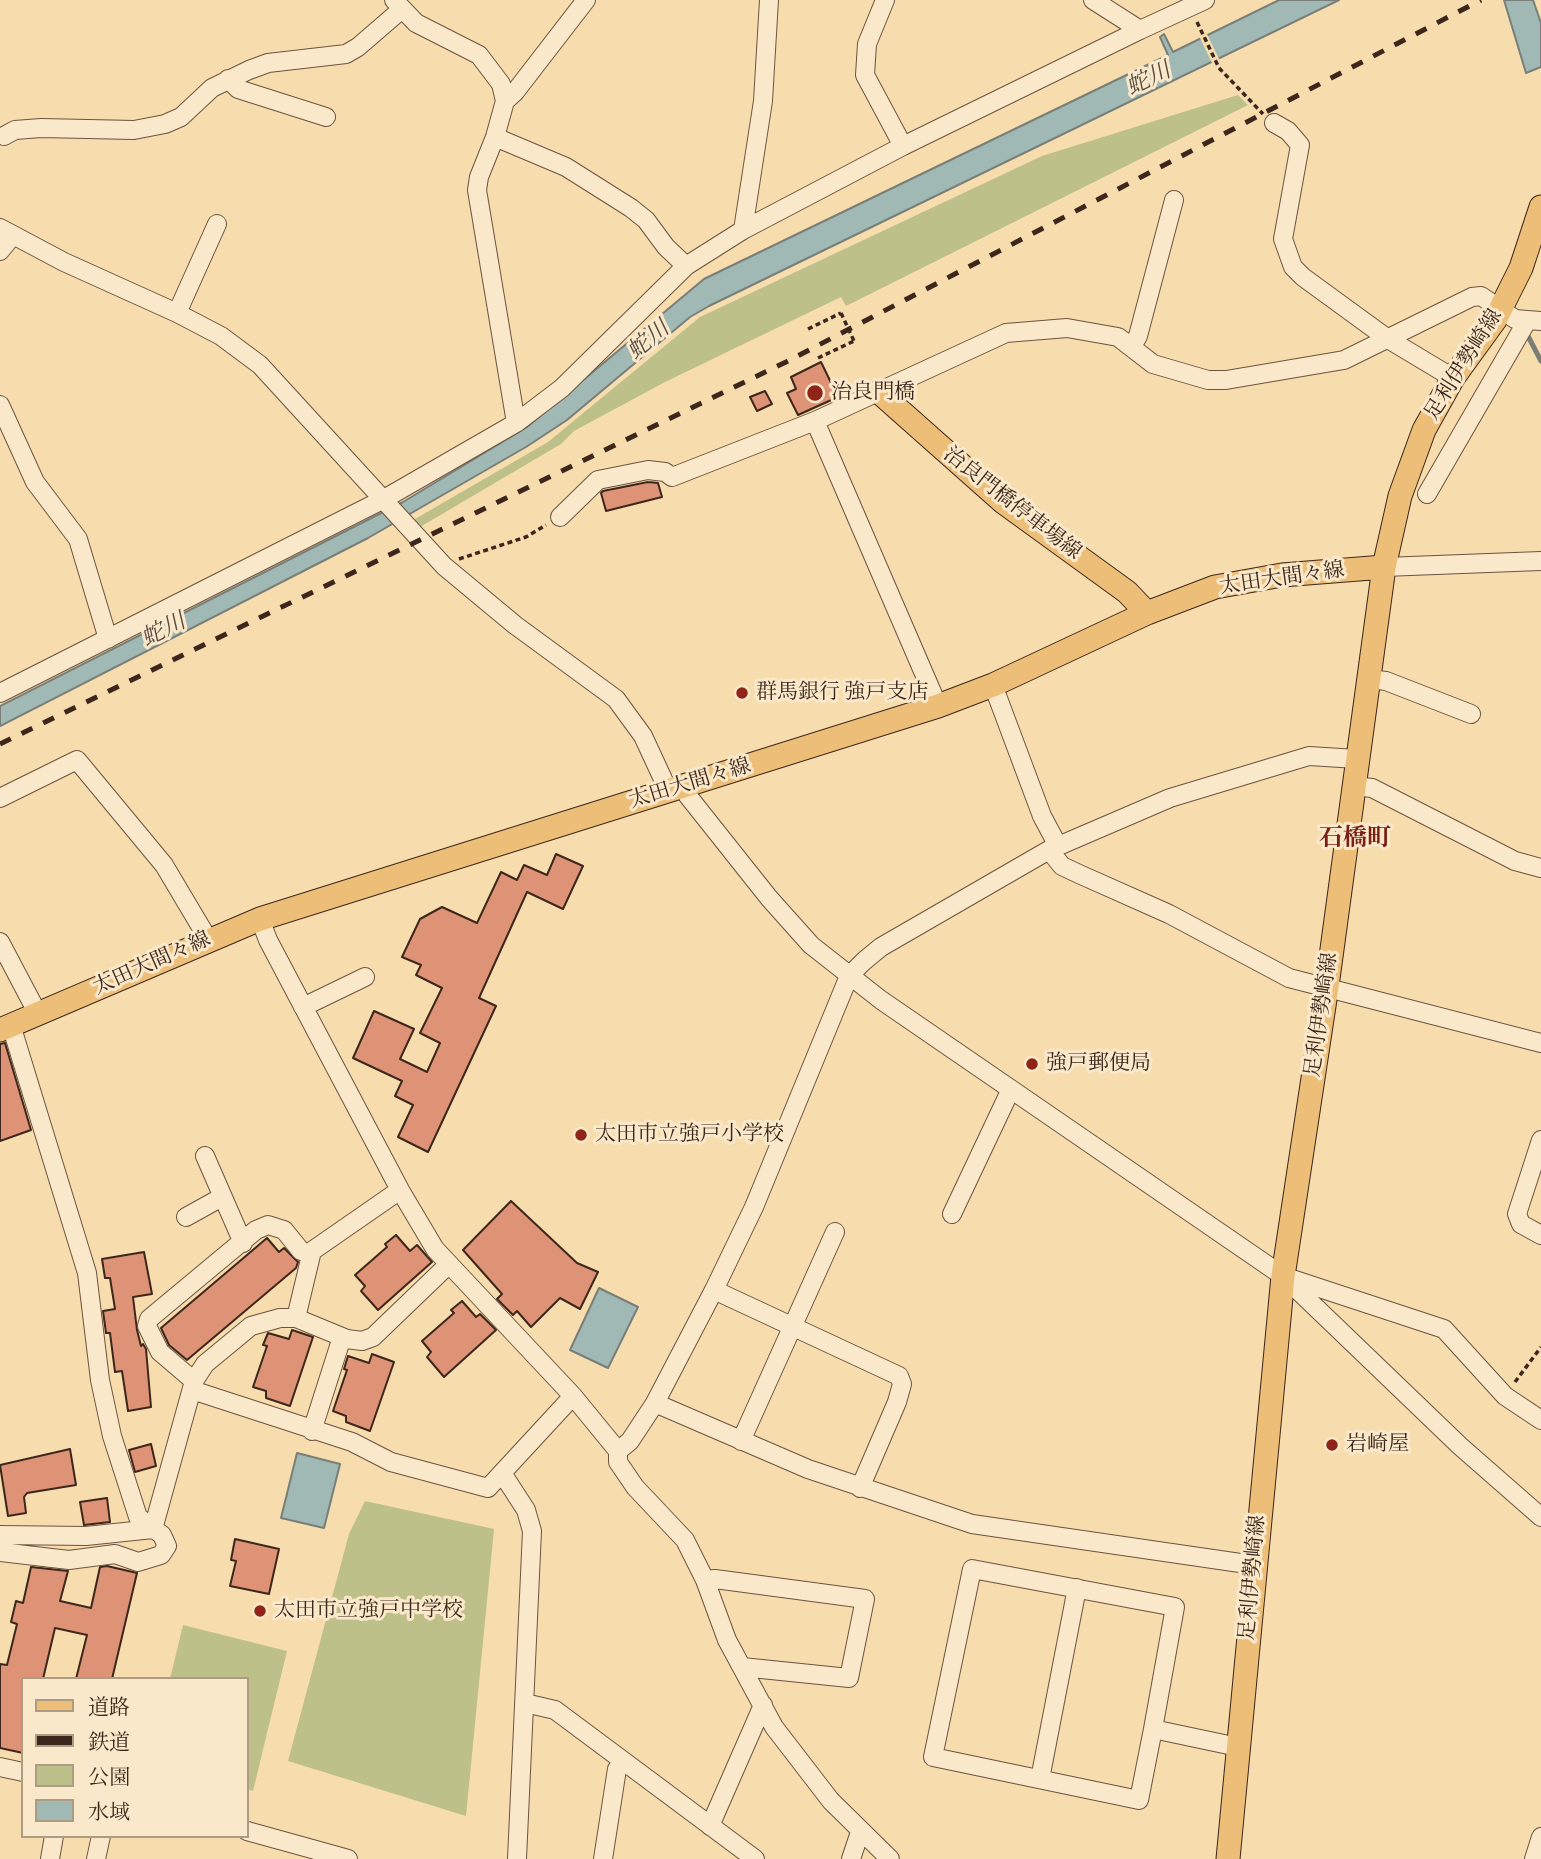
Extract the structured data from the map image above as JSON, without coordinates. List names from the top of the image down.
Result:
{
  "streets": {
    "main road": ["足利伊勢崎線", "治良門橋停車場線", "太田大間々線"]
  },
  "crossings": [
    ["足利伊勢崎線", "太田大間々線"],
    ["治良門橋停車場線", "太田大間々線"]
  ],
  "districts": ["石橋町"],
  "water": ["蛇川"],
  "places": [
    "治良門橋",
    "群馬銀行 強戸支店",
    "強戸郵便局",
    "太田市立強戸小学校",
    "岩崎屋",
    "太田市立強戸中学校"
  ],
  "legend": [
    "道路",
    "鉄道",
    "公園",
    "水域"
  ]
}
